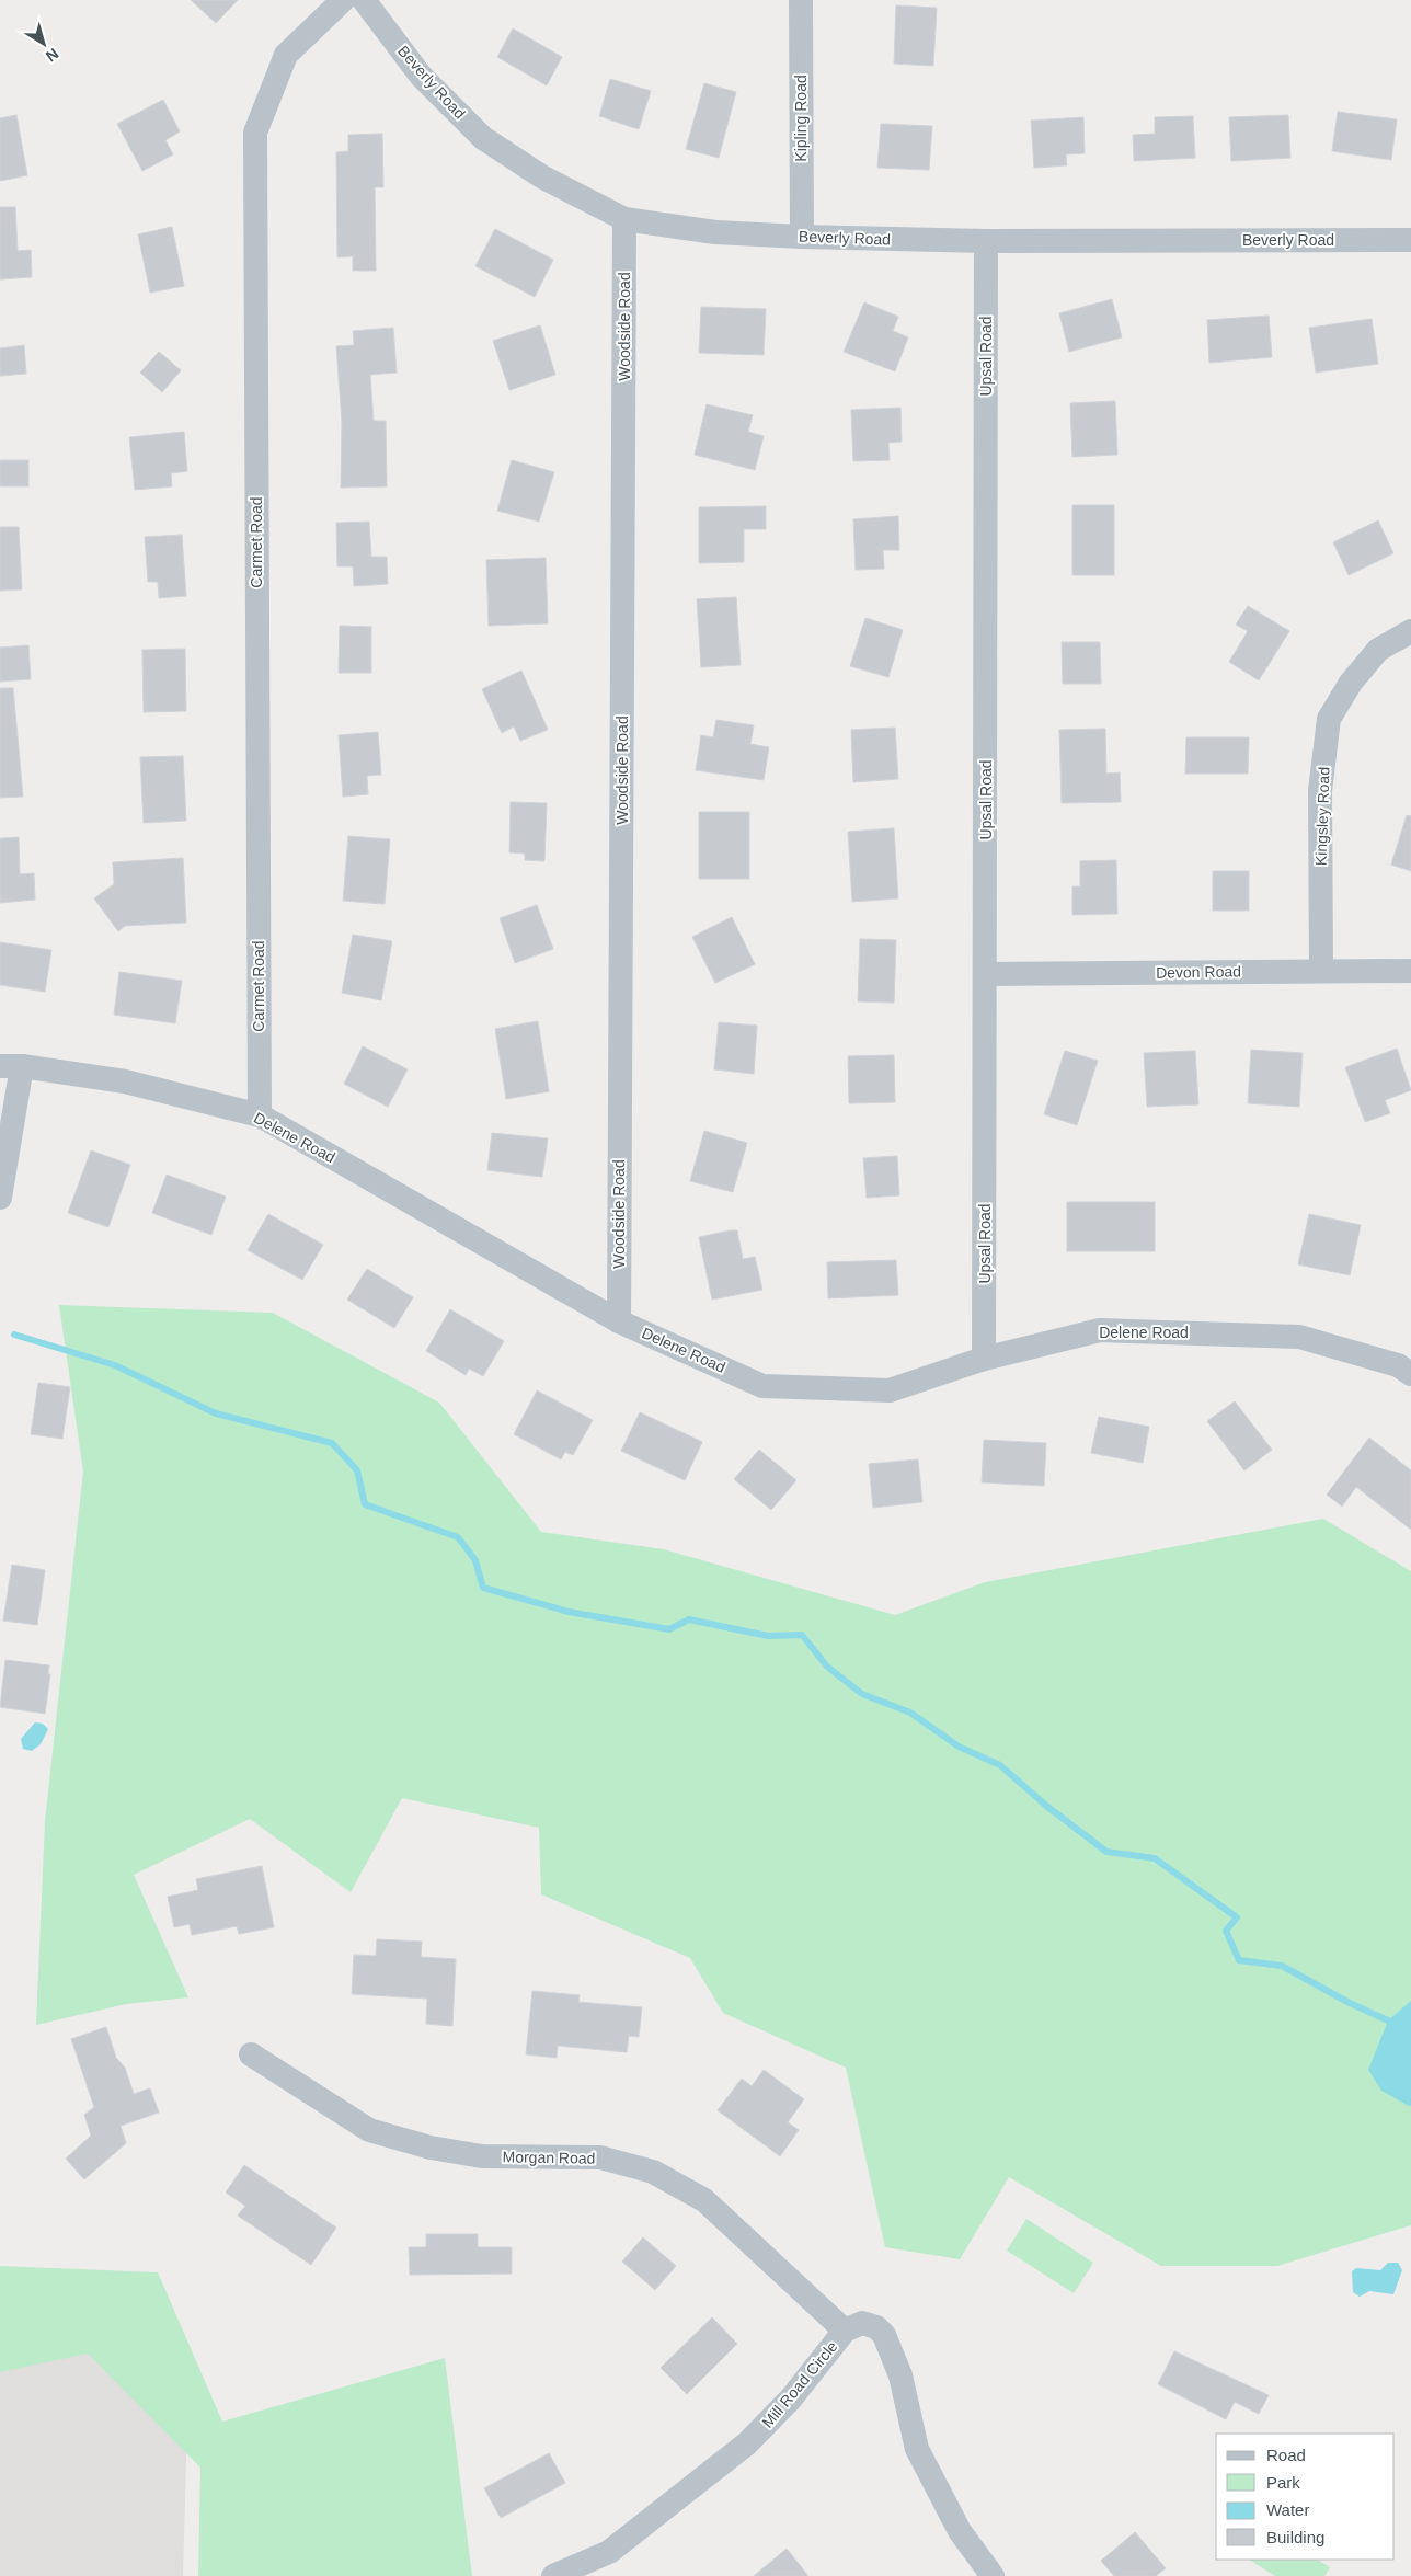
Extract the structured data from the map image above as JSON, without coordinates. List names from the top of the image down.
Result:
{
  "streets": {
    "street": [
      "Beverly Road",
      "Kipling Road",
      "Woodside Road",
      "Upsal Road",
      "Carmet Road",
      "Kingsley Road",
      "Devon Road",
      "Delene Road",
      "Morgan Road",
      "Mill Road Circle"
    ]
  },
  "crossings": [
    ["Beverly Road", "Kipling Road"],
    ["Beverly Road", "Woodside Road"],
    ["Beverly Road", "Upsal Road"],
    ["Woodside Road", "Delene Road"],
    ["Upsal Road", "Devon Road"],
    ["Upsal Road", "Delene Road"],
    ["Carmet Road", "Delene Road"],
    ["Kingsley Road", "Devon Road"],
    ["Morgan Road", "Mill Road Circle"]
  ],
  "legend": [
    "Road",
    "Park",
    "Water",
    "Building"
  ],
  "north": "bottom right"
}
